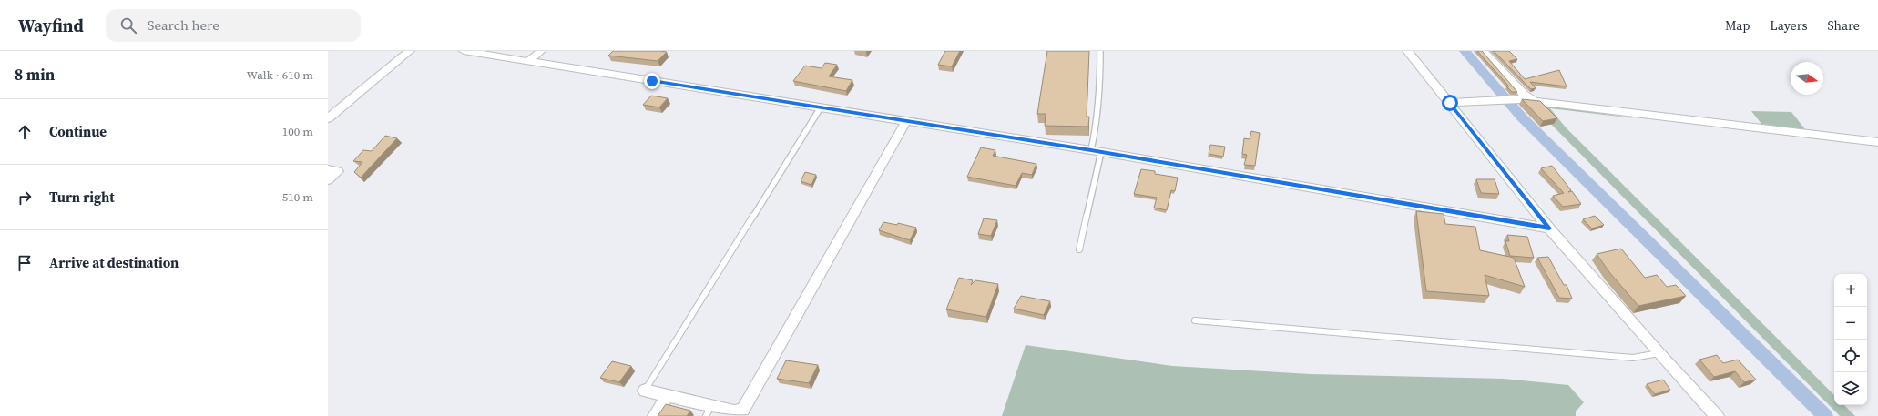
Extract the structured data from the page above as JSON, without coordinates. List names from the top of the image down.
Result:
{
  "north": "right",
  "page": {
    "header": "Wayfind",
    "search": "Search here",
    "nav": ["Map", "Layers", "Share"],
    "heading": ["8 min", "Walk · 610 m"],
    "list": [
      ["Continue", "100 m"],
      ["Turn right", "510 m"],
      "Arrive at destination"
    ],
    "map_buttons": ["+", "−"]
  }
}
